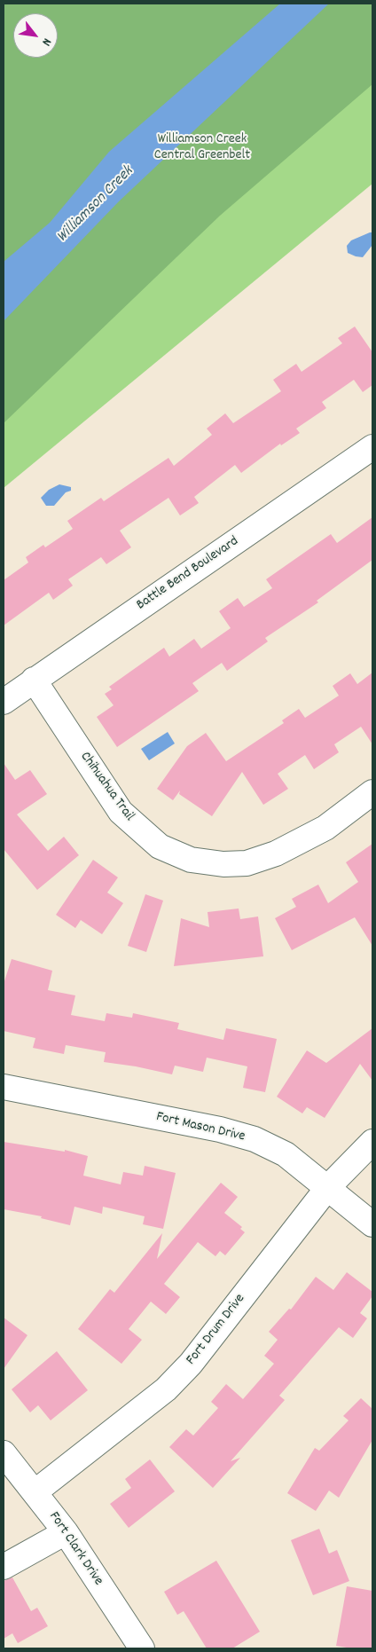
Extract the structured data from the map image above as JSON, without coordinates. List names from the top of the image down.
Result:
{
  "streets": {
    "street": [
      "Battle Bend Boulevard",
      "Chihuahua Trail",
      "Fort Mason Drive",
      "Fort Drum Drive",
      "Fort Clark Drive"
    ]
  },
  "crossings": [
    ["Battle Bend Boulevard", "Chihuahua Trail"],
    ["Fort Mason Drive", "Fort Drum Drive"],
    ["Fort Drum Drive", "Fort Clark Drive"]
  ],
  "water": ["Williamson Creek"],
  "parks": ["Williamson Creek Central Greenbelt"],
  "north": "bottom right"
}
